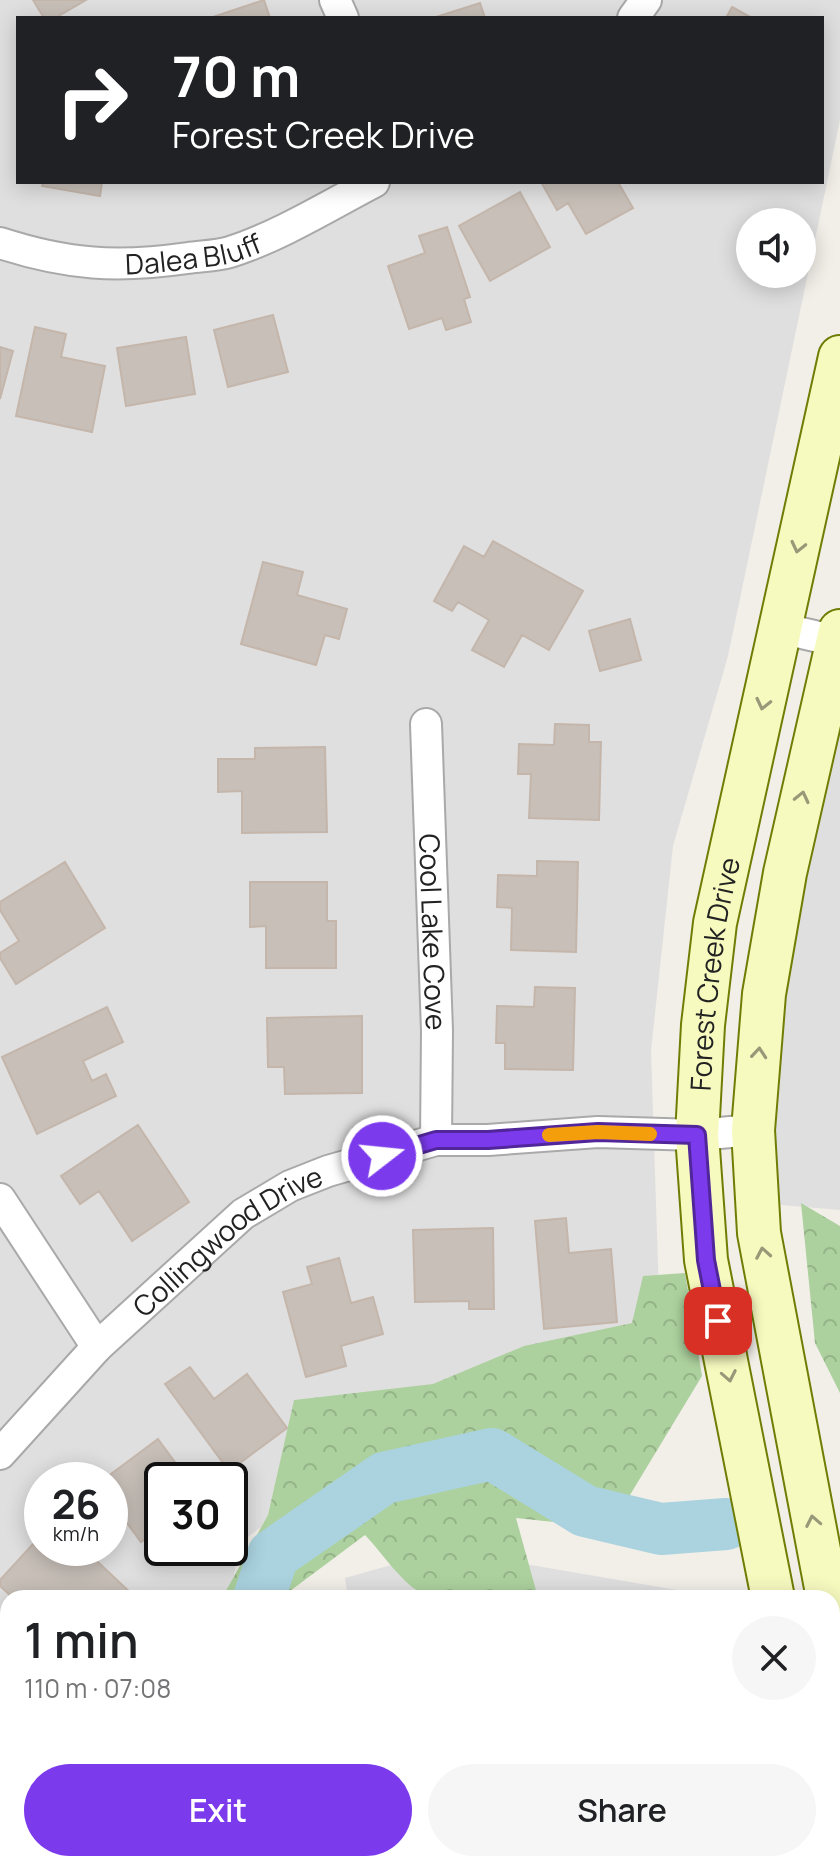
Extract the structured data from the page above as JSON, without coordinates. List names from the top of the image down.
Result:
{
  "streets": {
    "street": [
      "Dalea Bluff",
      "Cool Lake Cove",
      "Forest Creek Drive",
      "Collingwood Drive"
    ]
  },
  "crossings": [
    ["Cool Lake Cove", "Collingwood Drive"],
    ["Forest Creek Drive", "Collingwood Drive"]
  ],
  "page": {
    "turn": ["70 m", "Forest Creek Drive"],
    "speed": "26 km/h",
    "limit": "30",
    "heading": ["1 min", "110 m · 07:08"],
    "buttons": ["Exit", "Share"]
  }
}
